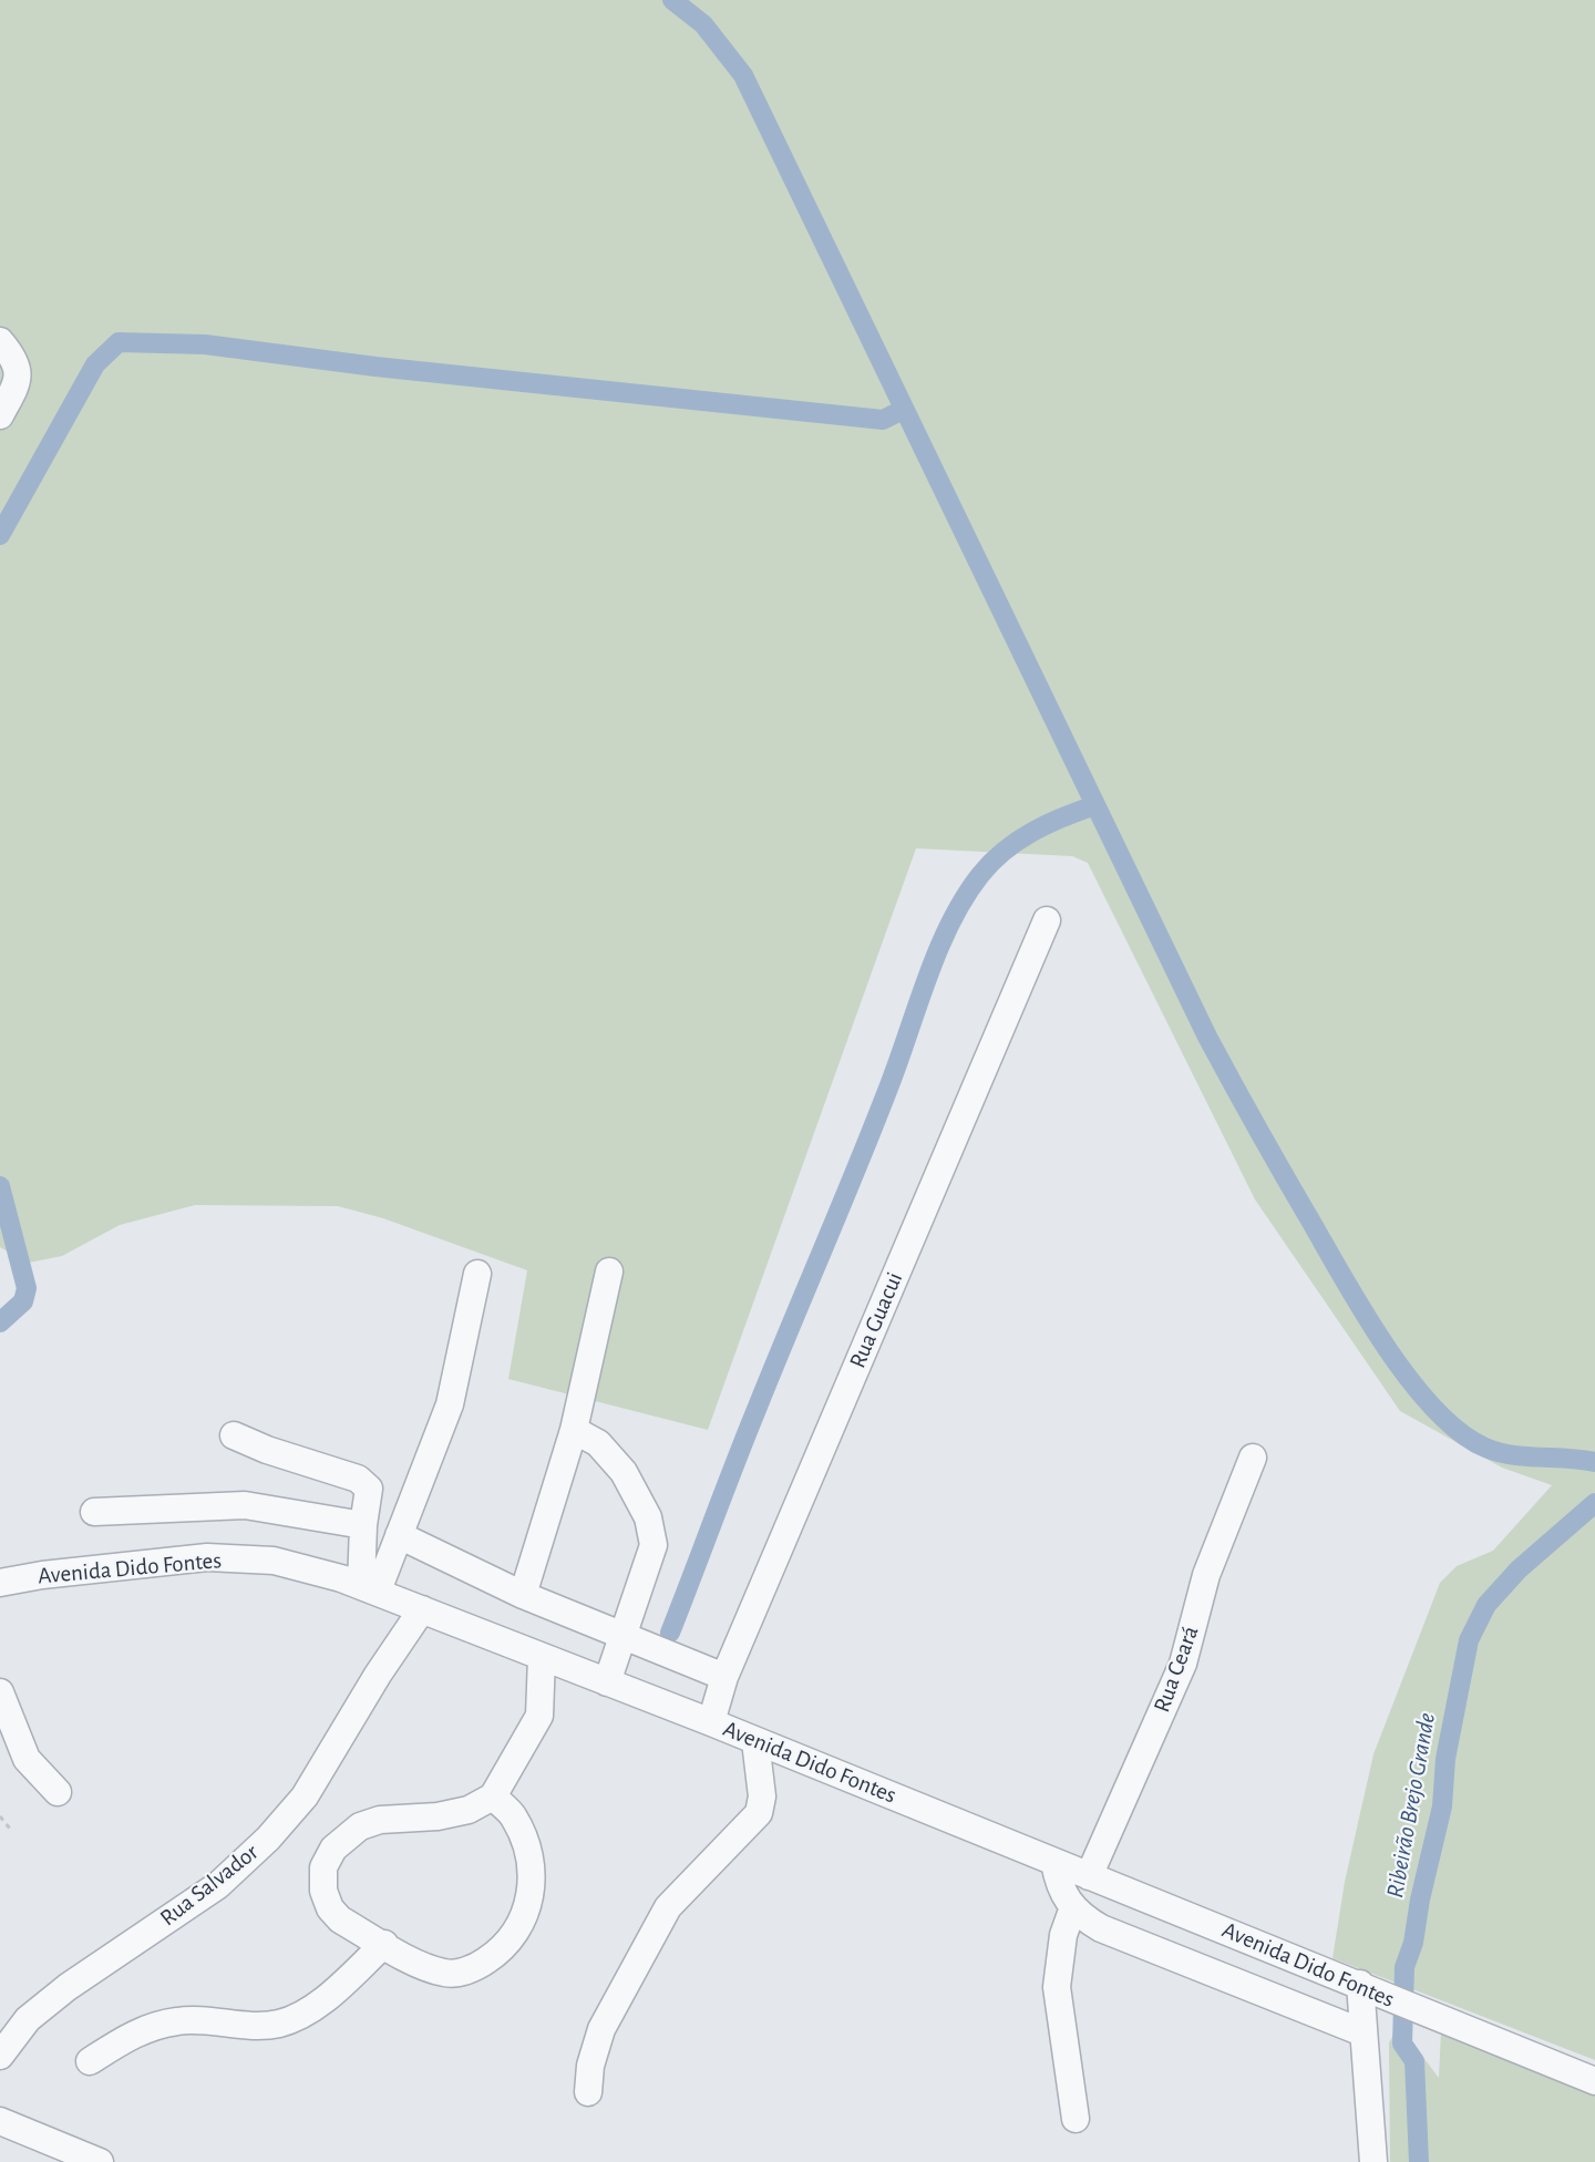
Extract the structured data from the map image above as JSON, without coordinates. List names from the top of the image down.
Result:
{
  "streets": {
    "street": [
      "Rua Guacui",
      "Avenida Dido Fontes",
      "Rua Ceará",
      "Rua Salvador"
    ]
  },
  "crossings": [
    ["Rua Guacui", "Avenida Dido Fontes"],
    ["Avenida Dido Fontes", "Rua Ceará"],
    ["Avenida Dido Fontes", "Rua Salvador"]
  ],
  "water": ["Ribeirão Brejo Grande"]
}
